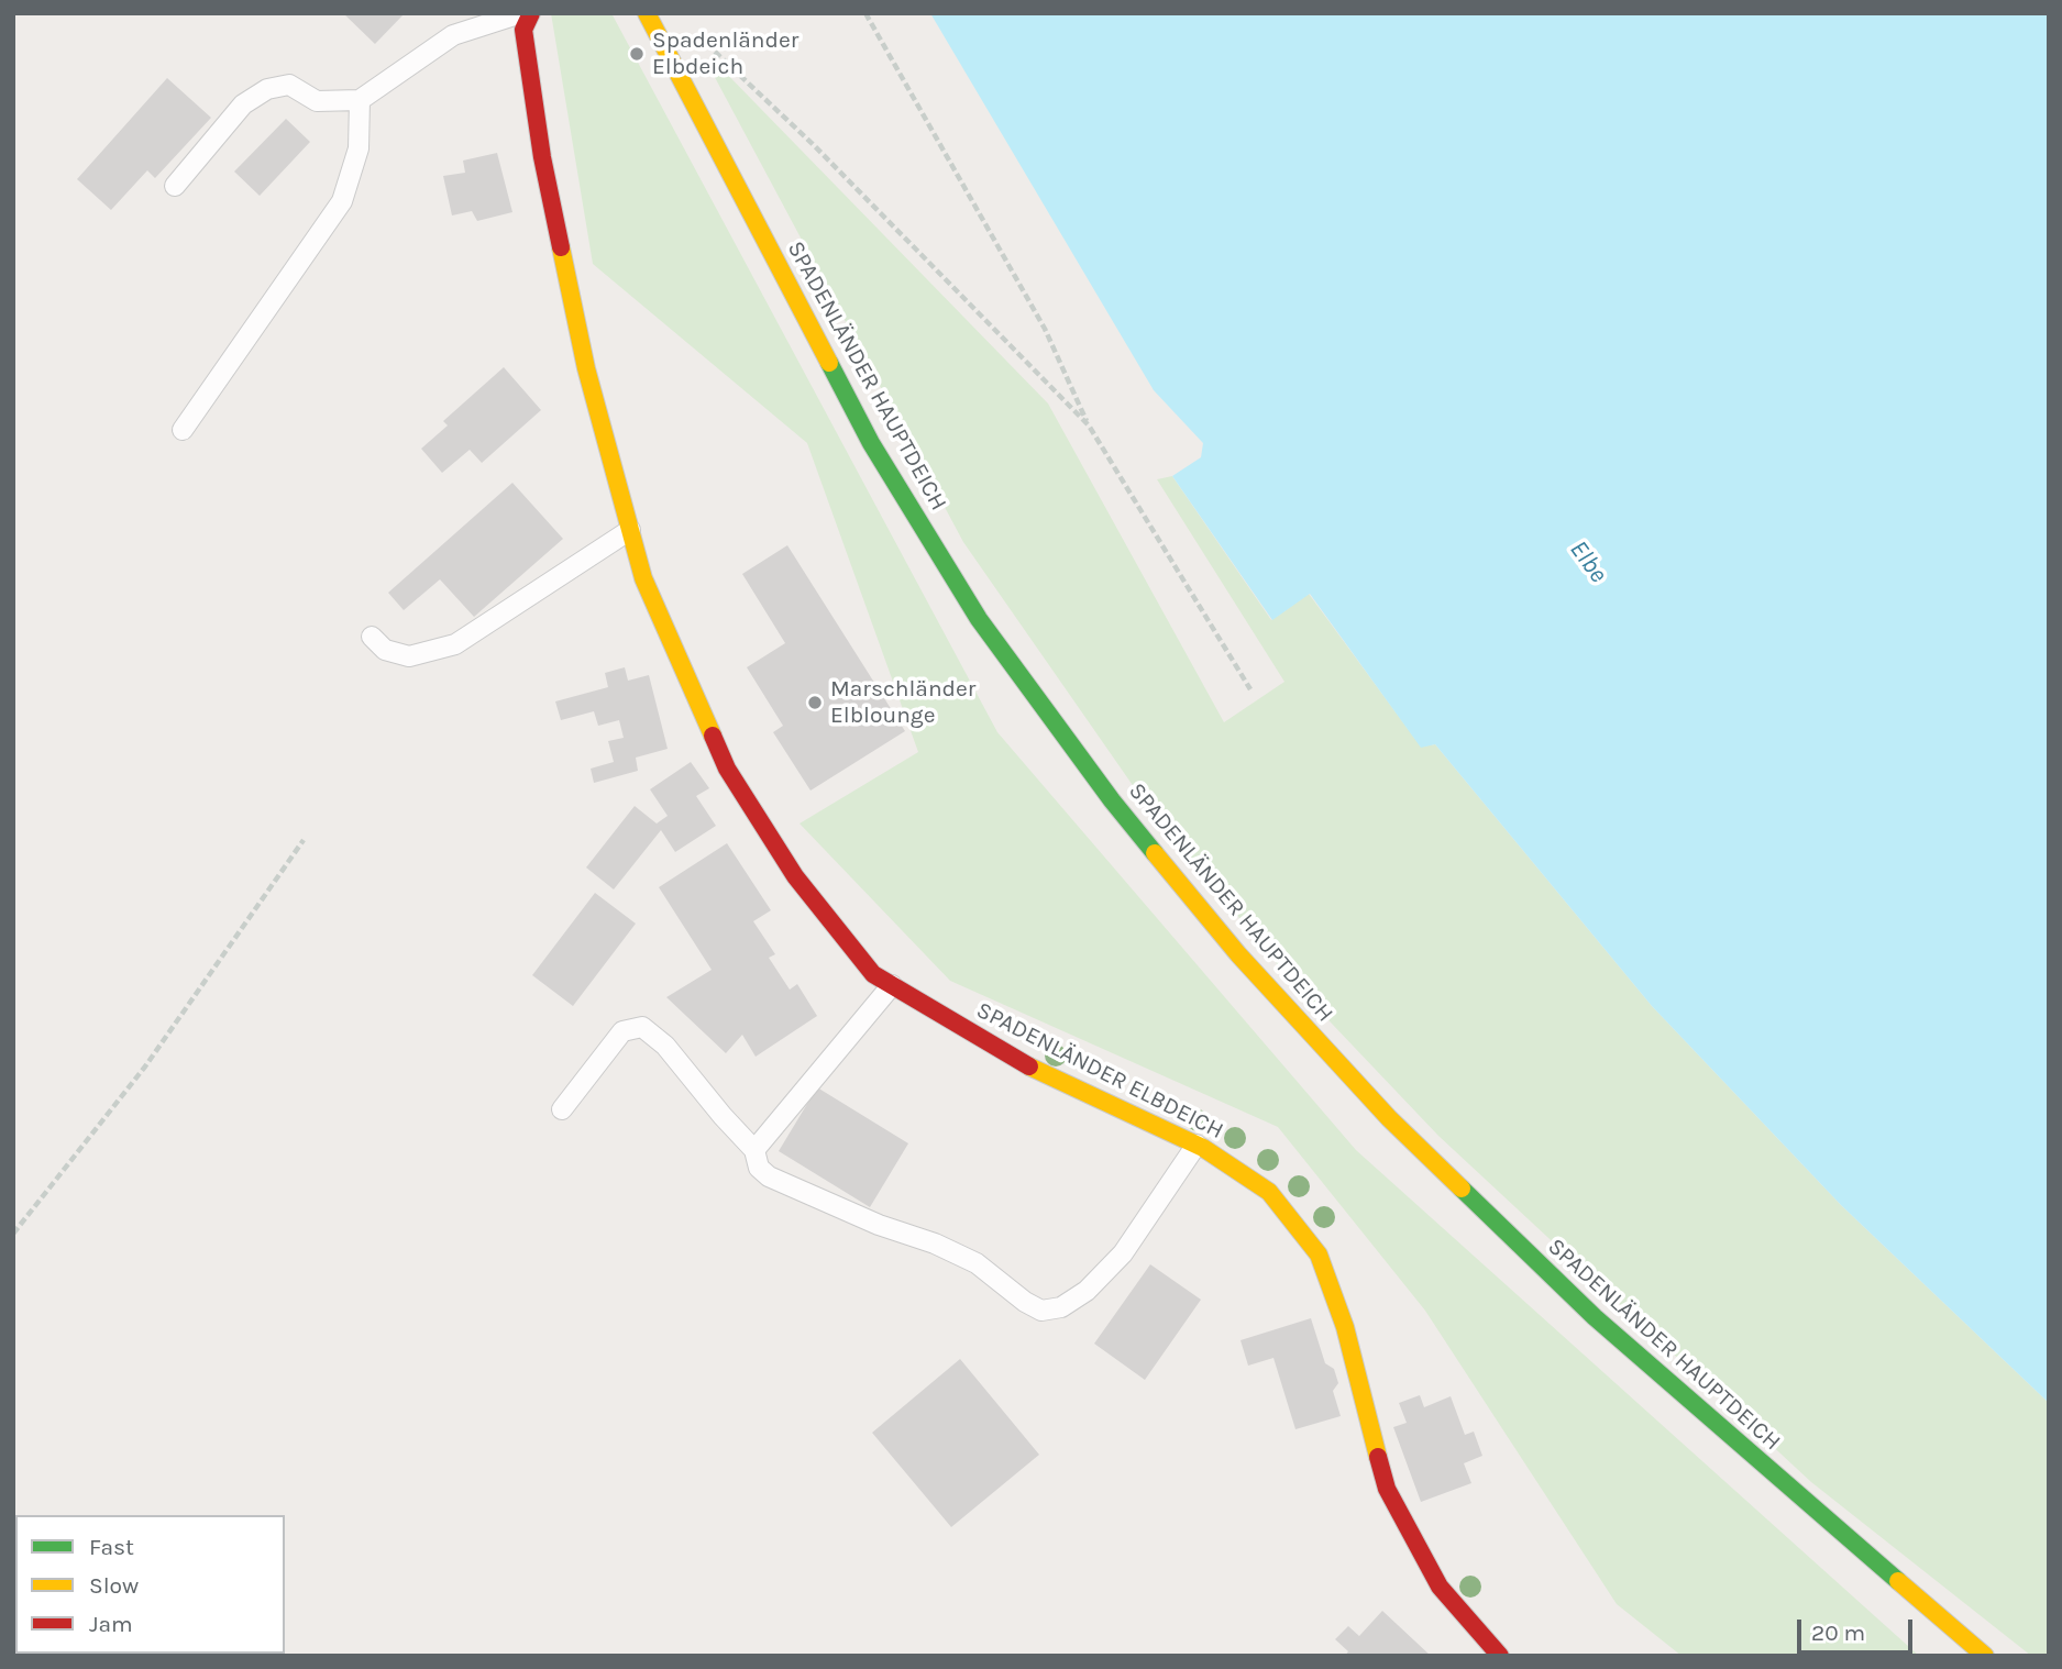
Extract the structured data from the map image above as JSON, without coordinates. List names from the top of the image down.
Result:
{
  "streets": {
    "street": ["SPADENLÄNDER HAUPTDEICH", "SPADENLÄNDER ELBDEICH"]
  },
  "water": ["Elbe"],
  "places": ["Spadenländer Elbdeich", "Marschländer Elblounge"],
  "legend": ["Fast", "Slow", "Jam"],
  "scale_bar": "20 m"
}
